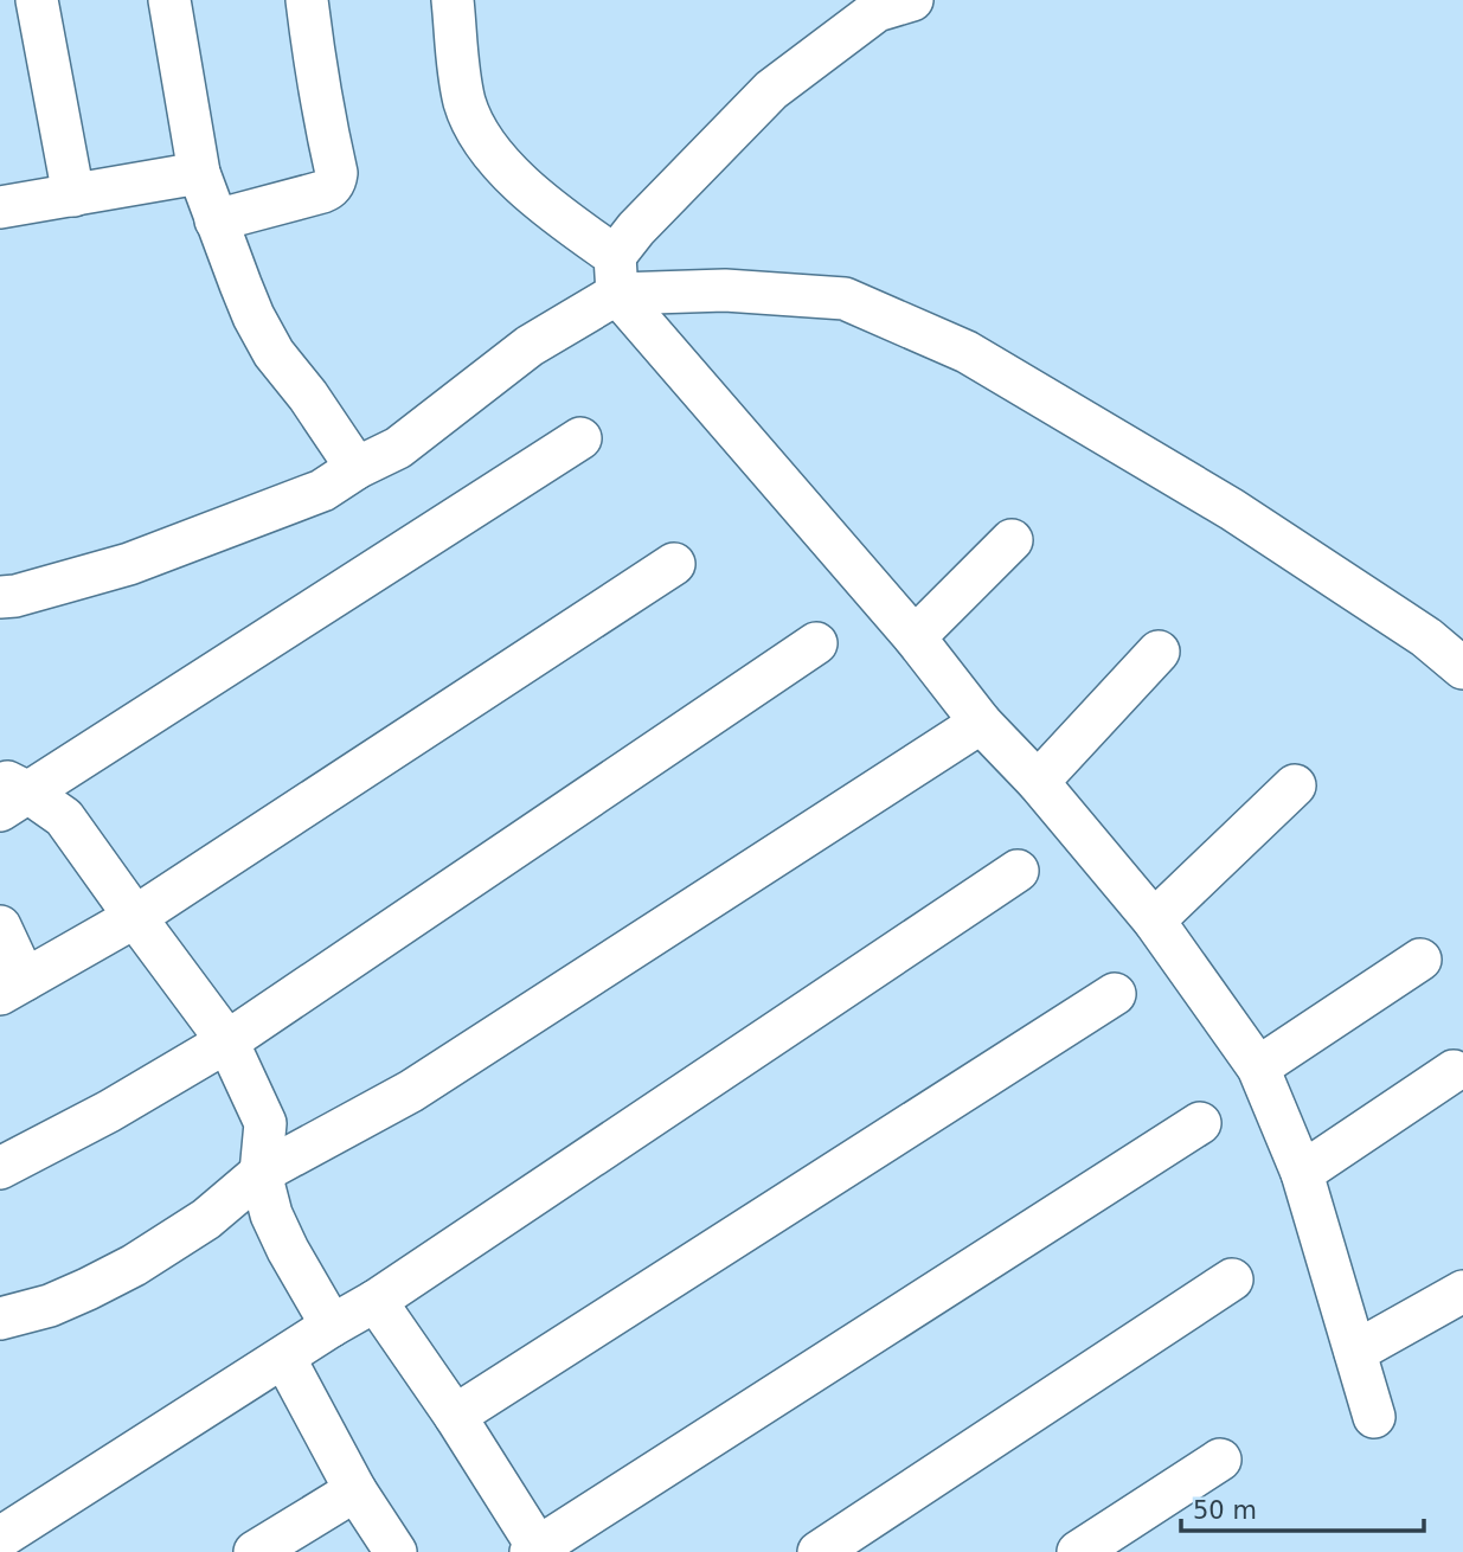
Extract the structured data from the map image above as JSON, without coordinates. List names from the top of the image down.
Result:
{
  "scale_bar": "50 m"
}
